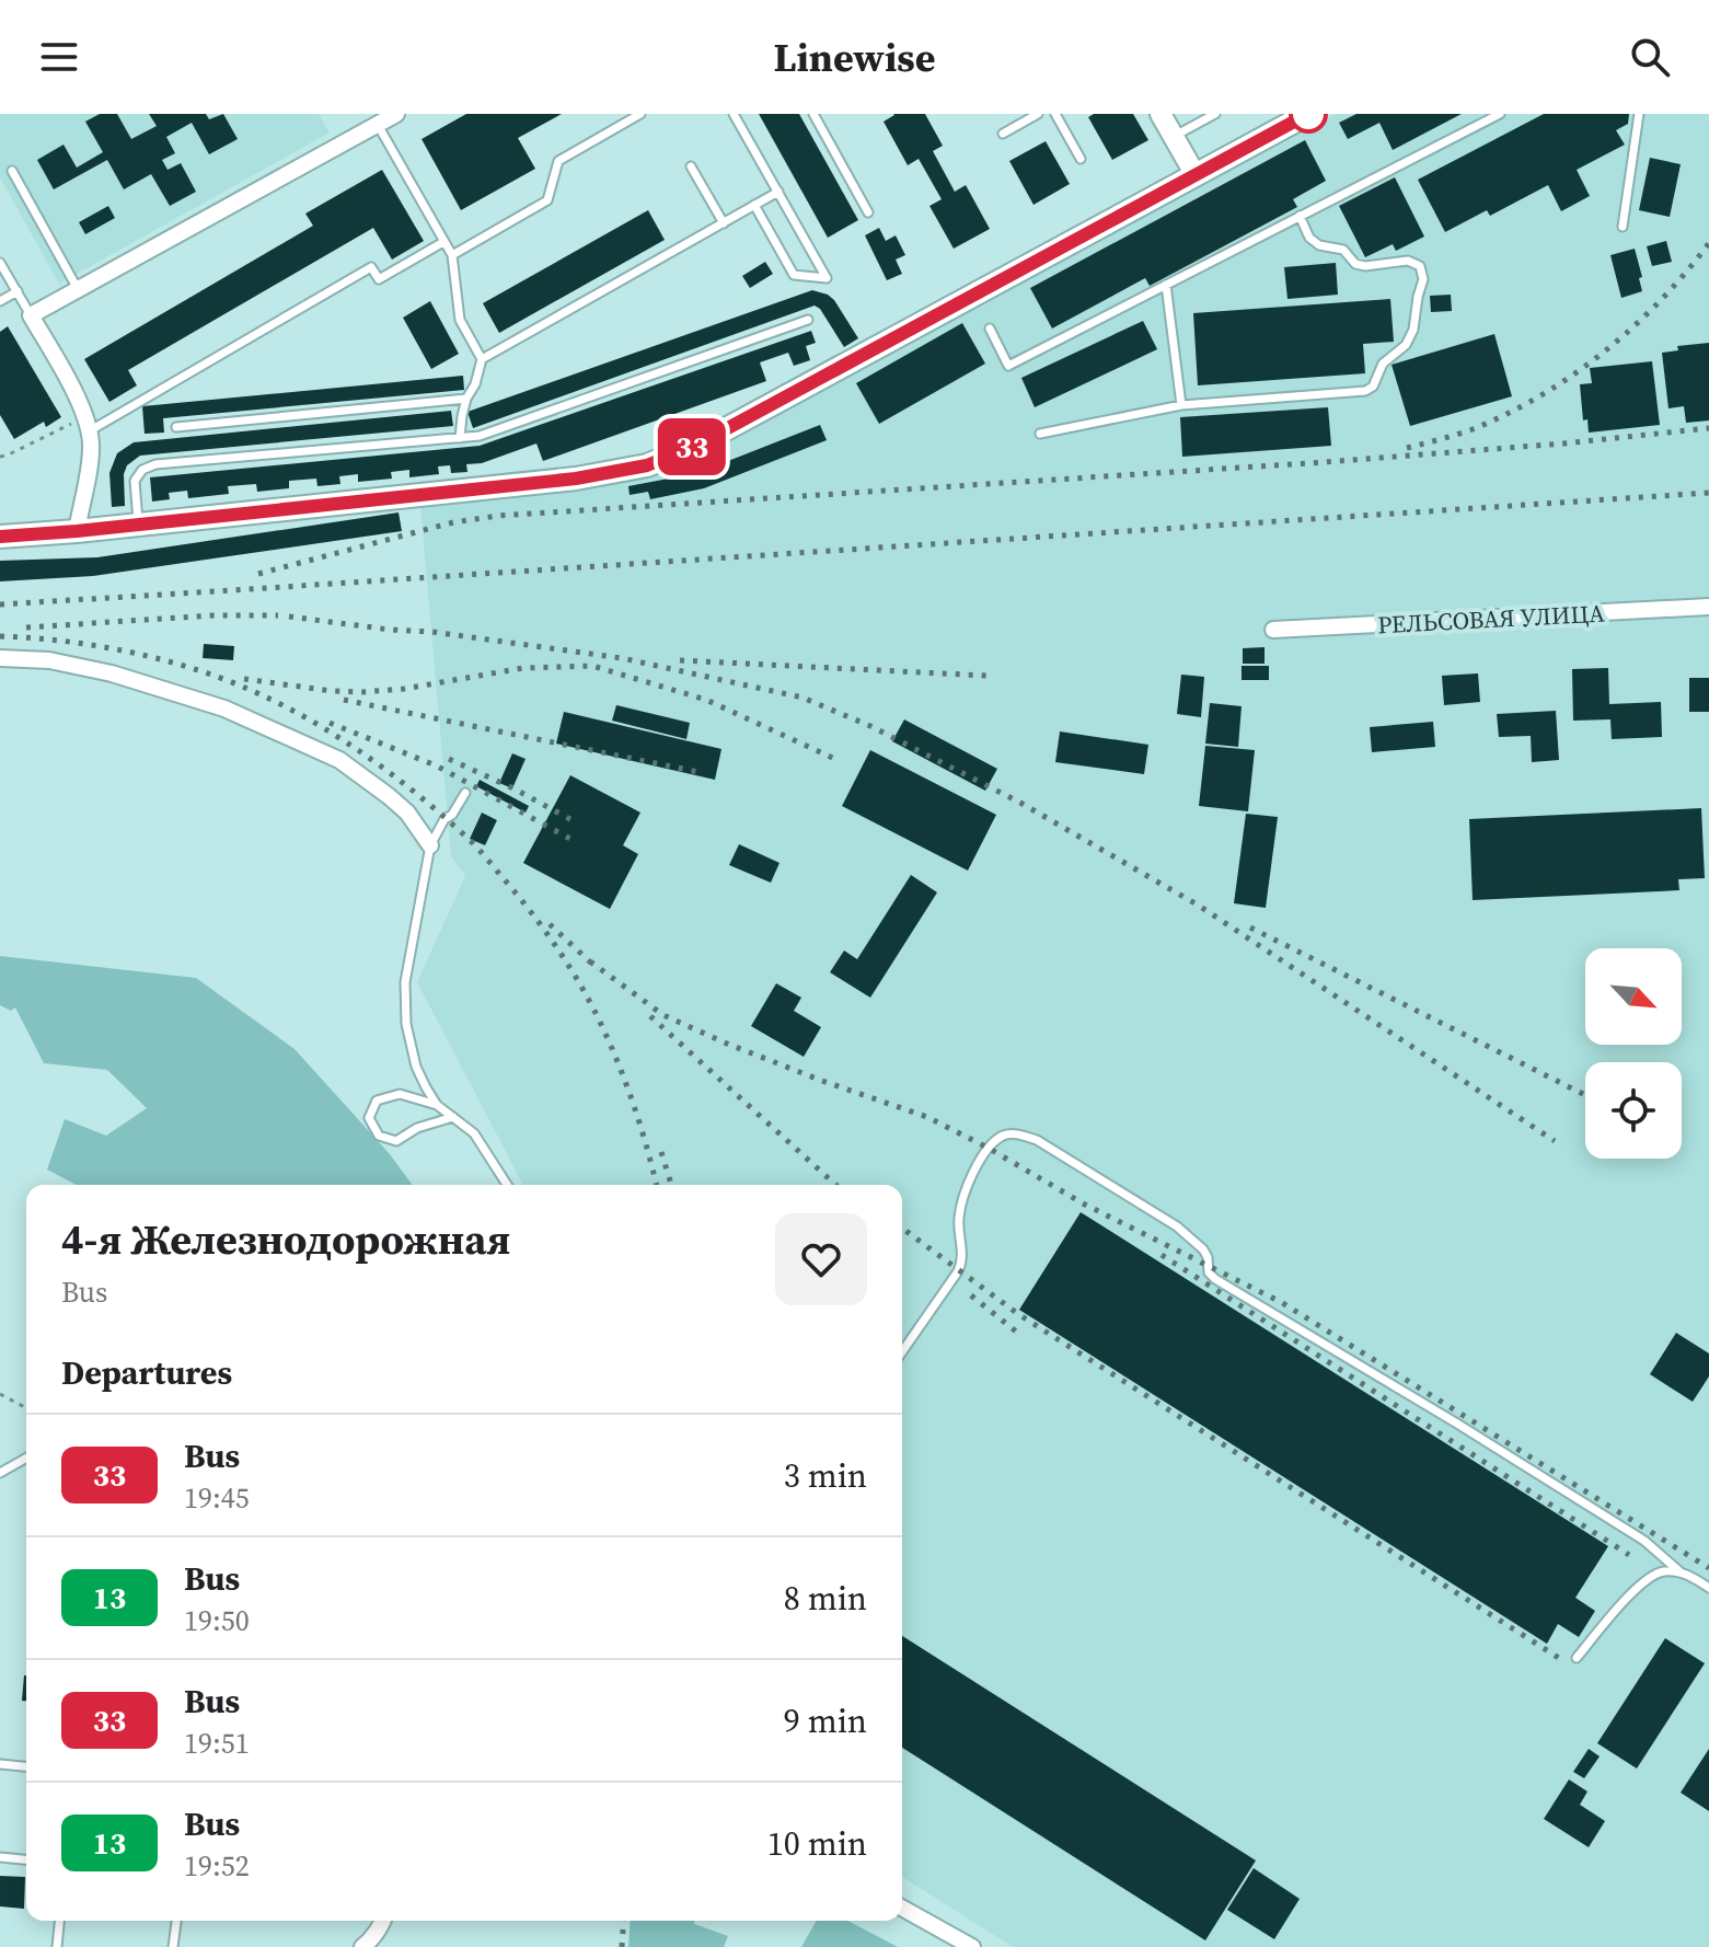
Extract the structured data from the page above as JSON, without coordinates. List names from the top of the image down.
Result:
{
  "streets": {
    "street": ["РЕЛЬСОВАЯ УЛИЦА"]
  },
  "lines": ["bus line 33"],
  "north": "bottom right",
  "page": {
    "header": "Linewise",
    "on_map": "33",
    "heading": [
      ["4-я Железнодорожная", "Bus"],
      "Departures"
    ],
    "list": [
      {
        "mark": "33",
        "name": "Bus",
        "note": "19:45",
        "value": "3 min"
      },
      {
        "mark": "13",
        "name": "Bus",
        "note": "19:50",
        "value": "8 min"
      },
      {
        "mark": "33",
        "name": "Bus",
        "note": "19:51",
        "value": "9 min"
      },
      {
        "mark": "13",
        "name": "Bus",
        "note": "19:52",
        "value": "10 min"
      }
    ]
  }
}
